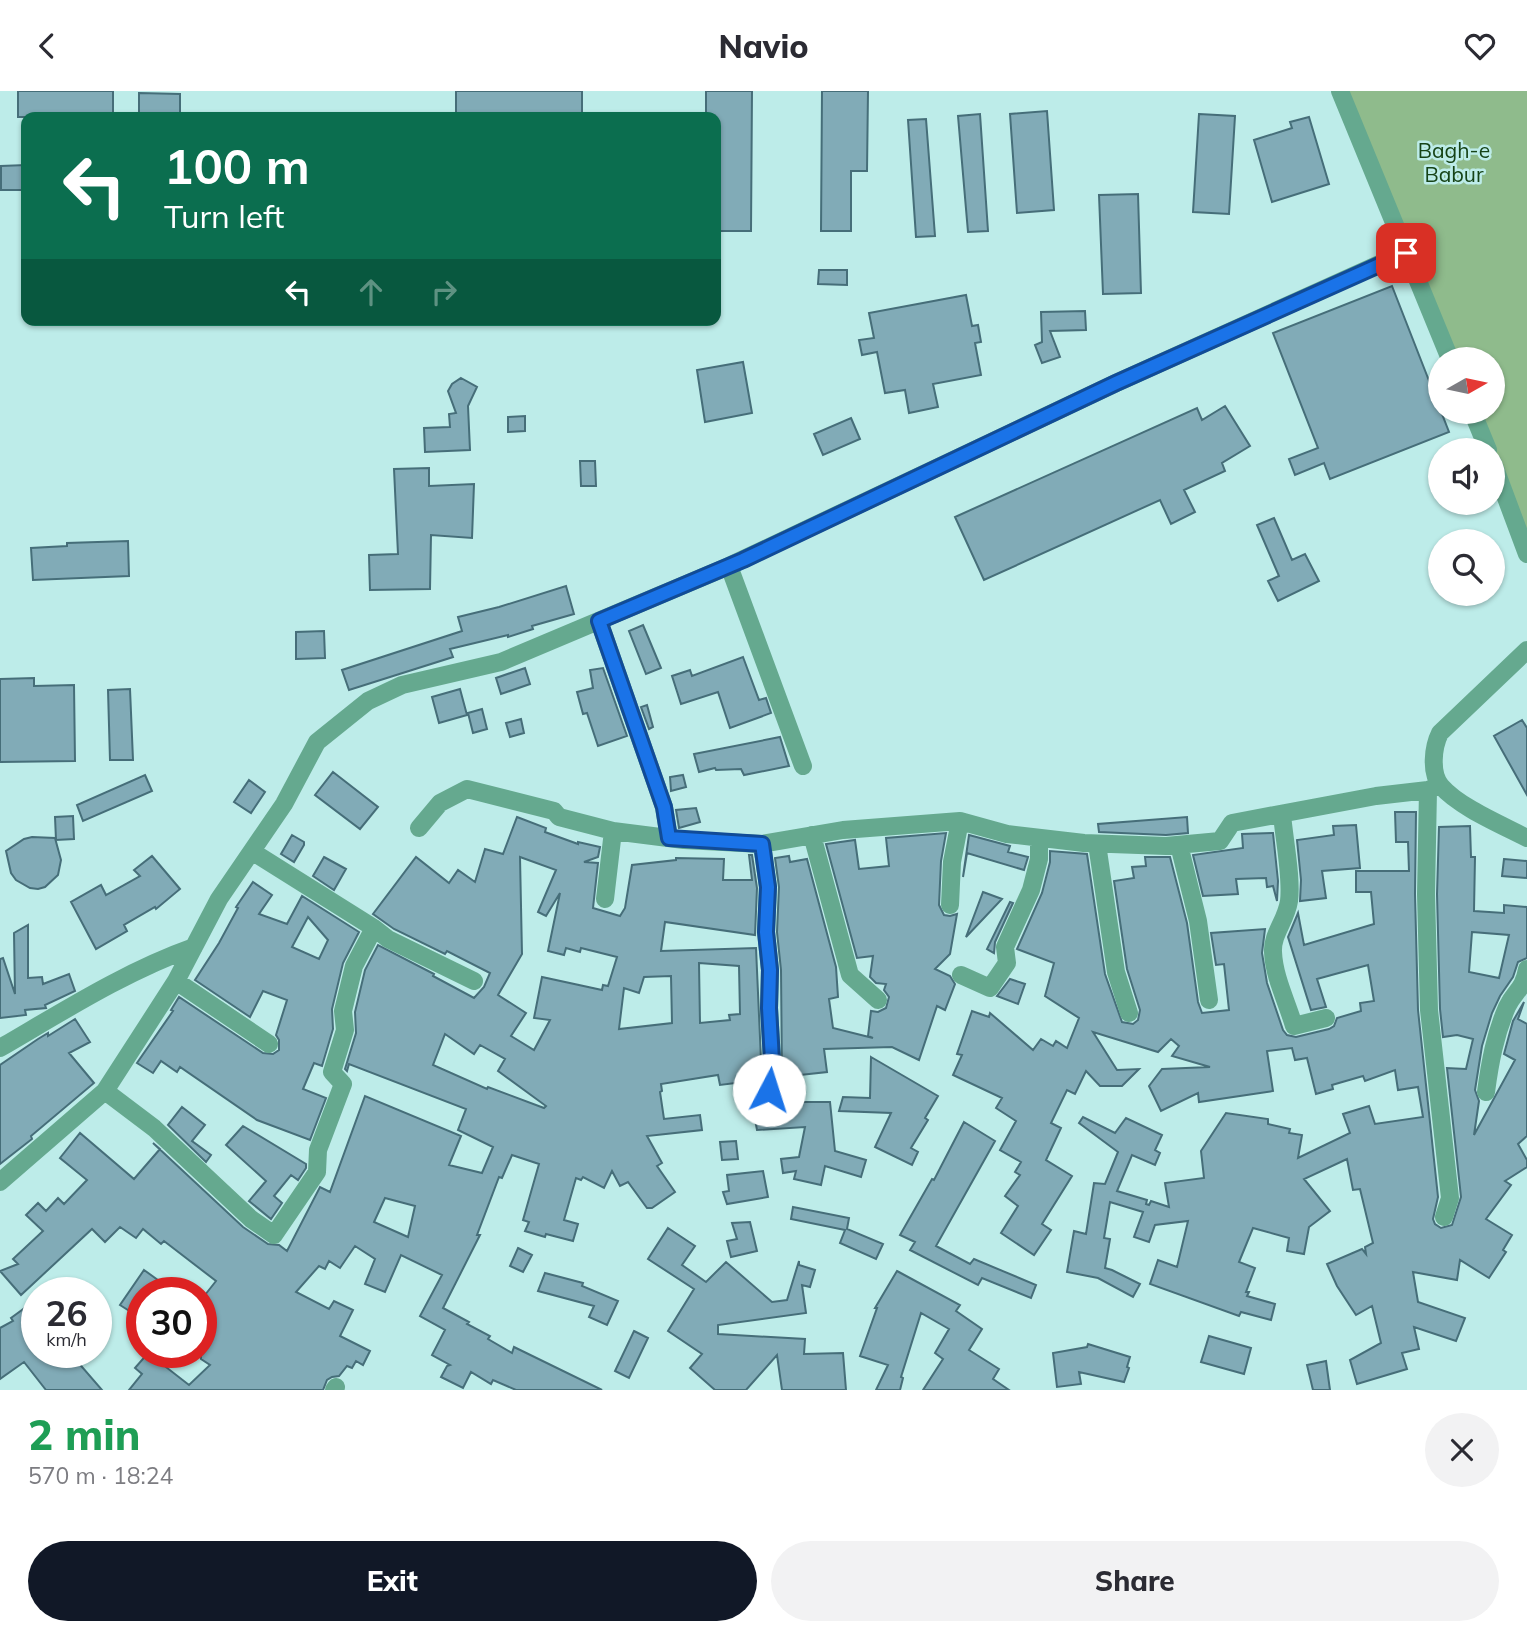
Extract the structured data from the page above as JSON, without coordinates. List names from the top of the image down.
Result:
{
  "parks": ["Bagh-e Babur"],
  "north": "right",
  "page": {
    "header": "Navio",
    "turn": ["100 m", "Turn left"],
    "speed": "26 km/h",
    "limit": "30",
    "heading": ["2 min", "570 m · 18:24"],
    "buttons": ["Exit", "Share"]
  }
}
